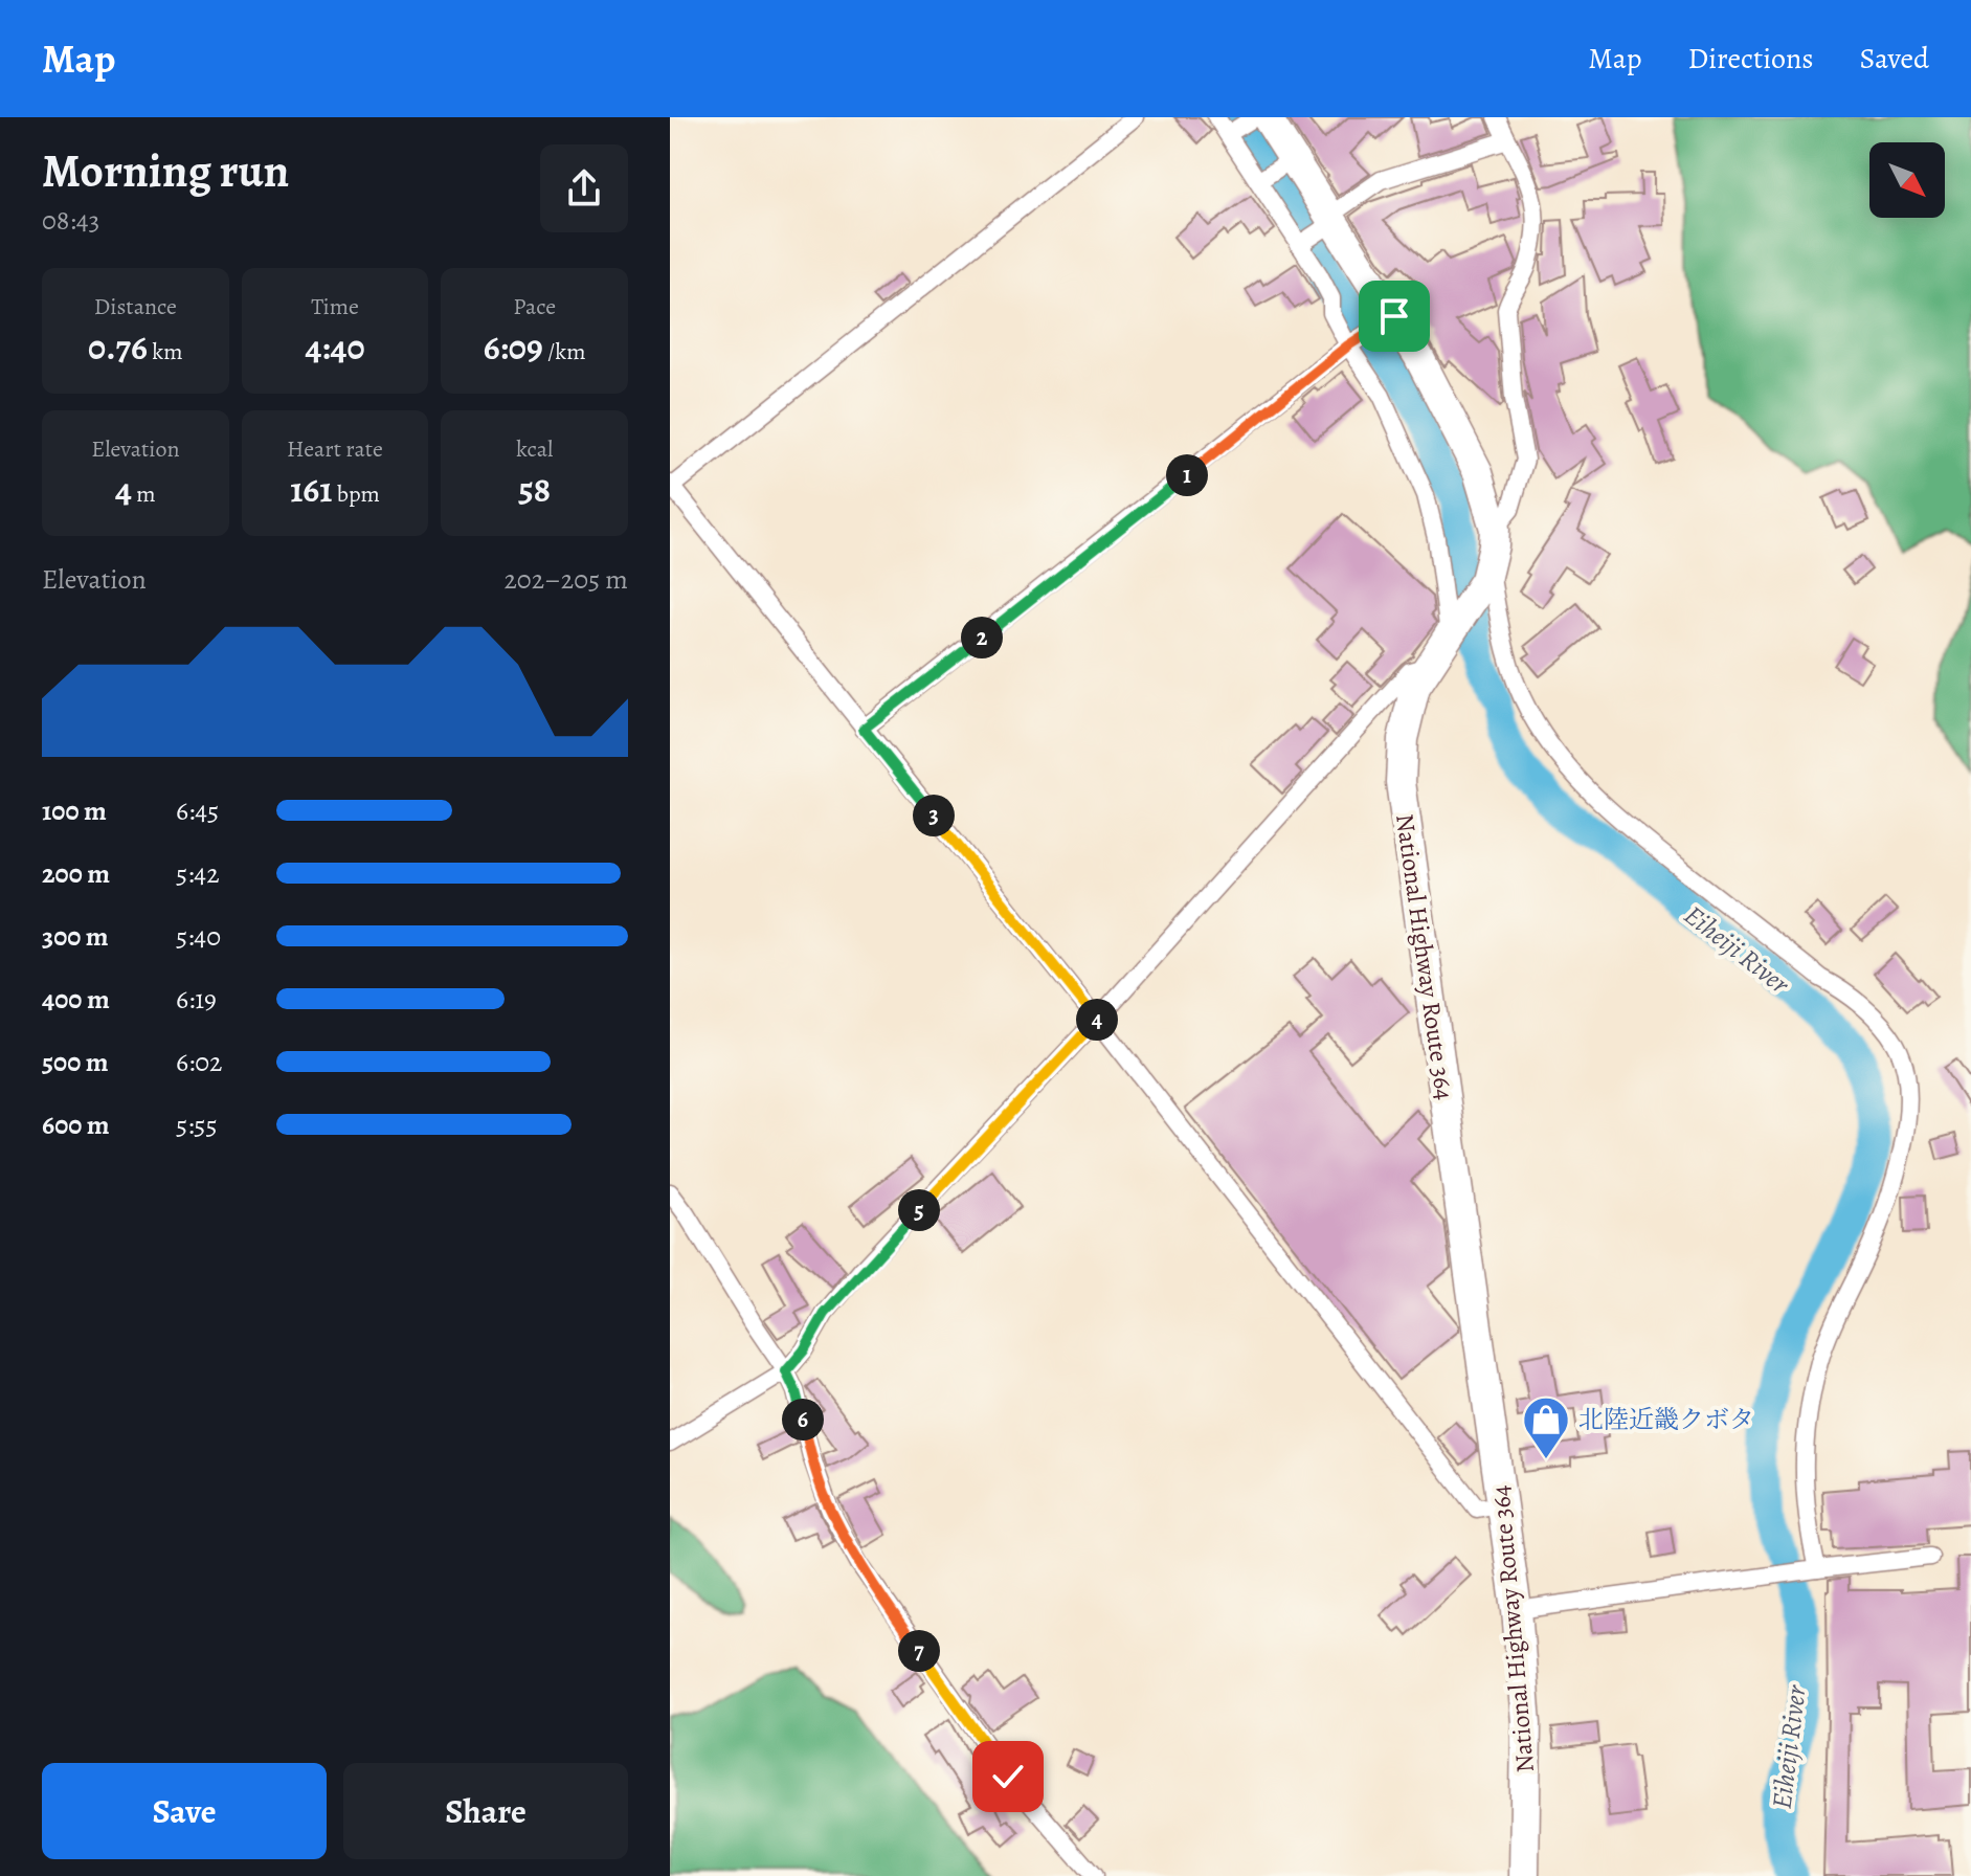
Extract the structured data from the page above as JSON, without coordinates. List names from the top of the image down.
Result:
{
  "streets": {
    "highway": ["National Highway Route 364"]
  },
  "water": ["Eiheiji River"],
  "places": {
    "shop": ["北陸近畿クボタ"]
  },
  "north": "bottom right",
  "page": {
    "header": "Map",
    "nav": ["Map", "Directions", "Saved"],
    "heading": ["Morning run", "08:43"],
    "stats": [
      ["Distance", "0.76 km"],
      ["Time", "4:40"],
      ["Pace", "6:09 /km"],
      ["Elevation", "4 m"],
      ["Heart rate", "161 bpm"],
      ["kcal", "58"]
    ],
    "pins": [
      "1",
      "2",
      "3",
      "4",
      "5",
      "6",
      "7"
    ],
    "chart": ["Elevation", "202–205 m"],
    "list": [
      {
        "name": "100 m",
        "note": "6:45"
      },
      {
        "name": "200 m",
        "note": "5:42"
      },
      {
        "name": "300 m",
        "note": "5:40"
      },
      {
        "name": "400 m",
        "note": "6:19"
      },
      {
        "name": "500 m",
        "note": "6:02"
      },
      {
        "name": "600 m",
        "note": "5:55"
      }
    ],
    "buttons": ["Save", "Share"]
  }
}
